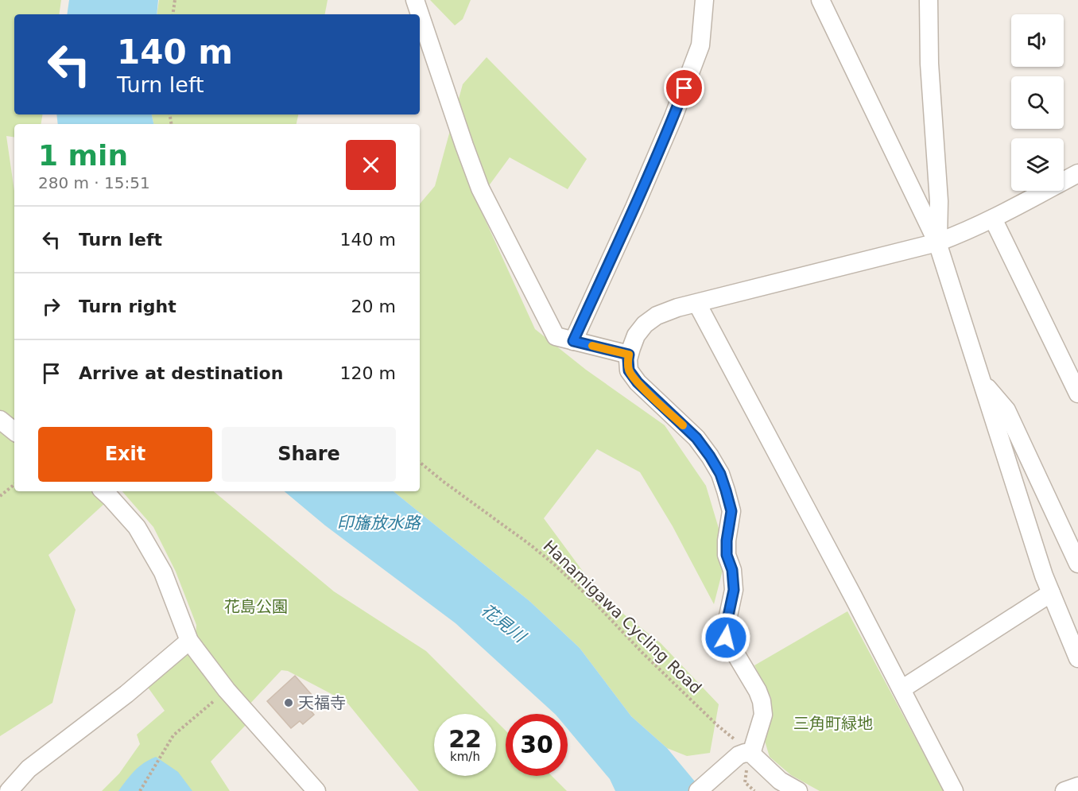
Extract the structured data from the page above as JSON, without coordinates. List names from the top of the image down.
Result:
{
  "streets": {
    "path": ["Hanamigawa Cycling Road"]
  },
  "water": ["印旛放水路", "花見川"],
  "parks": ["花島公園", "三角町緑地"],
  "places": ["天福寺"],
  "page": {
    "turn": ["140 m", "Turn left"],
    "heading": ["1 min", "280 m · 15:51"],
    "list": [
      {
        "name": "Turn left",
        "value": "140 m"
      },
      {
        "name": "Turn right",
        "value": "20 m"
      },
      {
        "name": "Arrive at destination",
        "value": "120 m"
      }
    ],
    "buttons": ["Exit", "Share"],
    "speed": "22 km/h",
    "limit": "30"
  }
}
